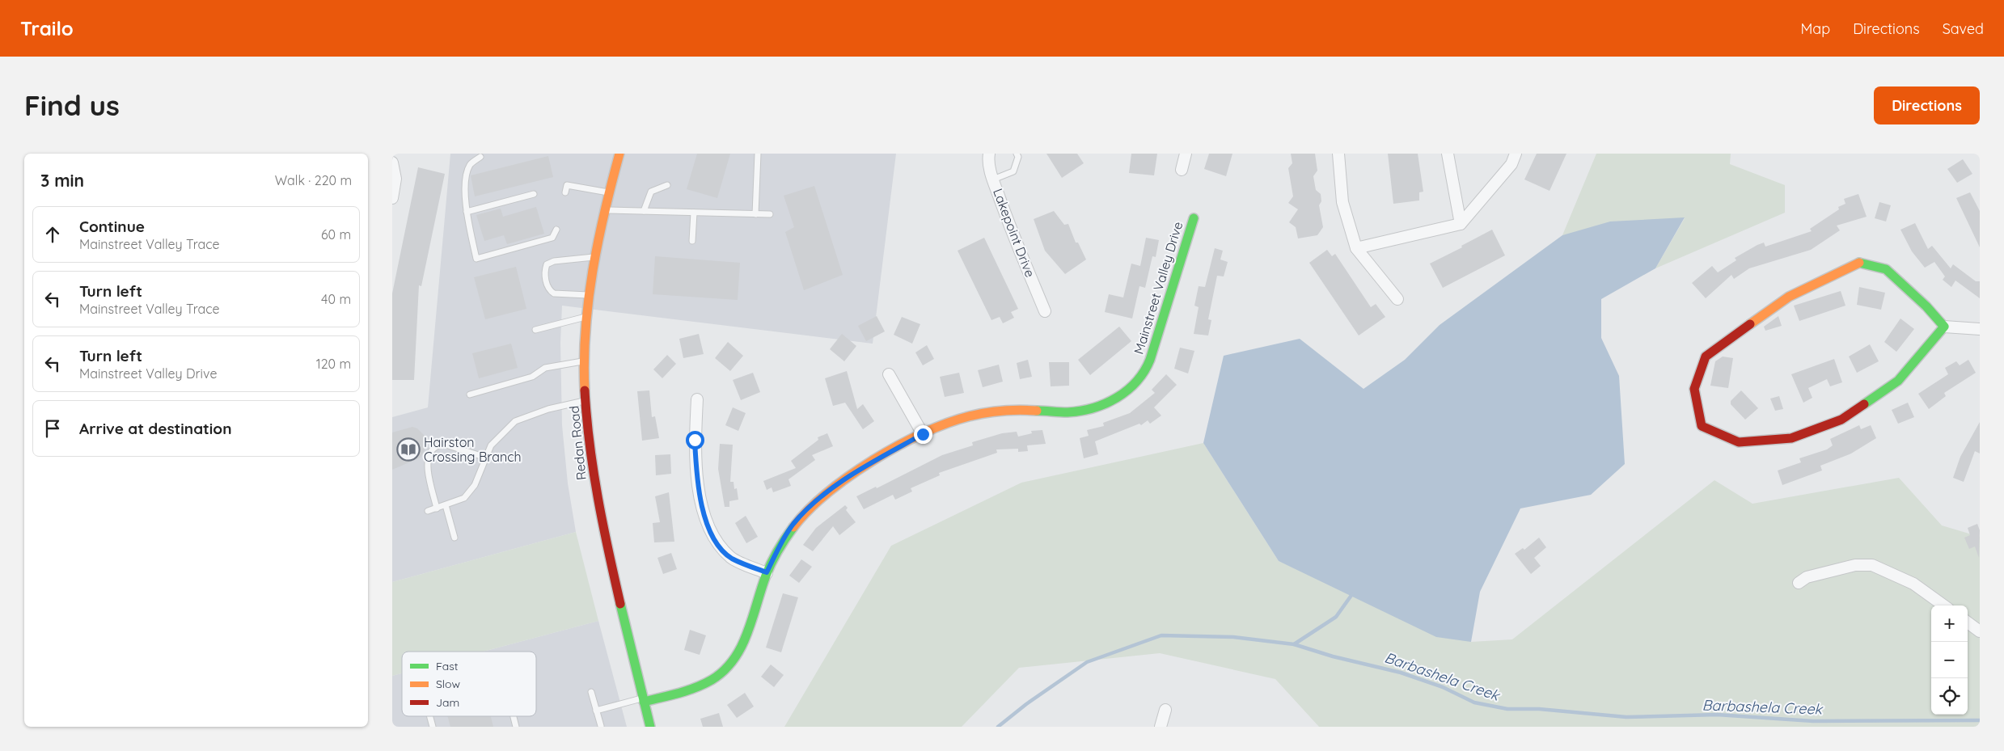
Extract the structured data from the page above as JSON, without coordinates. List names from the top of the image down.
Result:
{
  "streets": {
    "street": ["Lakepoint Drive", "Mainstreet Valley Drive", "Redan Road"]
  },
  "crossings": [
    ["Mainstreet Valley Drive", "Redan Road"]
  ],
  "water": ["Barbashela Creek"],
  "places": {
    "library": ["Hairston Crossing Branch"]
  },
  "legend": ["Fast", "Slow", "Jam"],
  "page": {
    "header": "Trailo",
    "nav": ["Map", "Directions", "Saved"],
    "buttons": "Directions",
    "title": "Find us",
    "heading": ["3 min", "Walk · 220 m"],
    "list": [
      ["Continue", "Mainstreet Valley Trace", "60 m"],
      ["Turn left", "Mainstreet Valley Trace", "40 m"],
      ["Turn left", "Mainstreet Valley Drive", "120 m"],
      "Arrive at destination"
    ],
    "map_buttons": ["+", "−"]
  }
}
